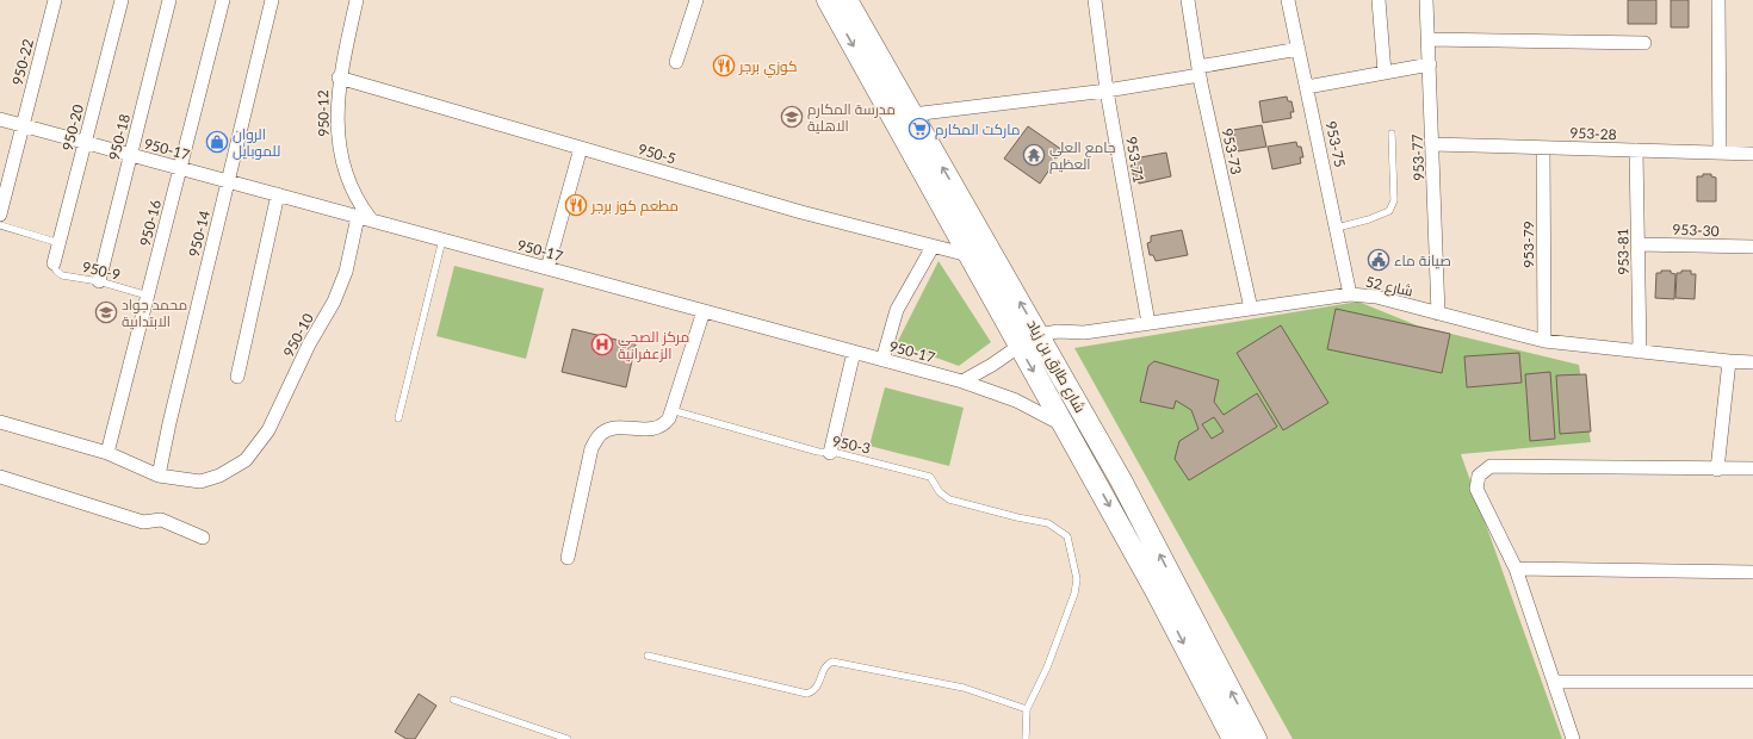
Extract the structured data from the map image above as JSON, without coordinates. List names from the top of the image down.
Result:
{
  "streets": {
    "main road": ["شارع طارق بن زياد"],
    "street": [
      "950-22",
      "950-12",
      "950-20",
      "953-28",
      "950-18",
      "953-75",
      "950-17",
      "953-73",
      "950-5",
      "953-77",
      "953-71",
      "950-16",
      "953-30",
      "950-14",
      "953-79",
      "953-81",
      "شارع 52",
      "950-10"
    ],
    "lane": ["950-9", "950-3"]
  },
  "crossings": [
    ["950-22", "950-17"],
    ["950-12", "950-17"],
    ["950-12", "950-5"],
    ["950-20", "950-17"],
    ["950-20", "950-9"],
    ["953-28", "953-77"],
    ["953-28", "953-79"],
    ["953-28", "953-81"],
    ["950-18", "950-17"],
    ["950-18", "950-9"],
    ["953-75", "شارع 52"],
    ["950-17", "950-16"],
    ["950-17", "950-14"],
    ["950-17", "شارع 52"],
    ["950-17", "950-10"],
    ["950-17", "شارع طارق بن زياد"],
    ["953-73", "شارع 52"],
    ["950-5", "شارع طارق بن زياد"],
    ["953-77", "شارع 52"],
    ["953-71", "شارع 52"],
    ["950-16", "950-9"],
    ["953-30", "953-81"],
    ["950-14", "950-10"],
    ["953-79", "شارع 52"],
    ["953-81", "شارع 52"],
    ["شارع 52", "شارع طارق بن زياد"]
  ],
  "places": {
    "restaurant": ["كوزي برجر", "مطعم كوز برجر"],
    "school or university": ["مدرسة المكارم الاهلية", "محمد جواد الابتداىية"],
    "supermarket": ["ماركت المكارم"],
    "shop": ["الروان للموبايل"],
    "temple": ["جامع العلي العظيم"],
    "public building": ["صيانة ماء"],
    "hospital": ["مركز الصحي الزعفرانية"]
  }
}
